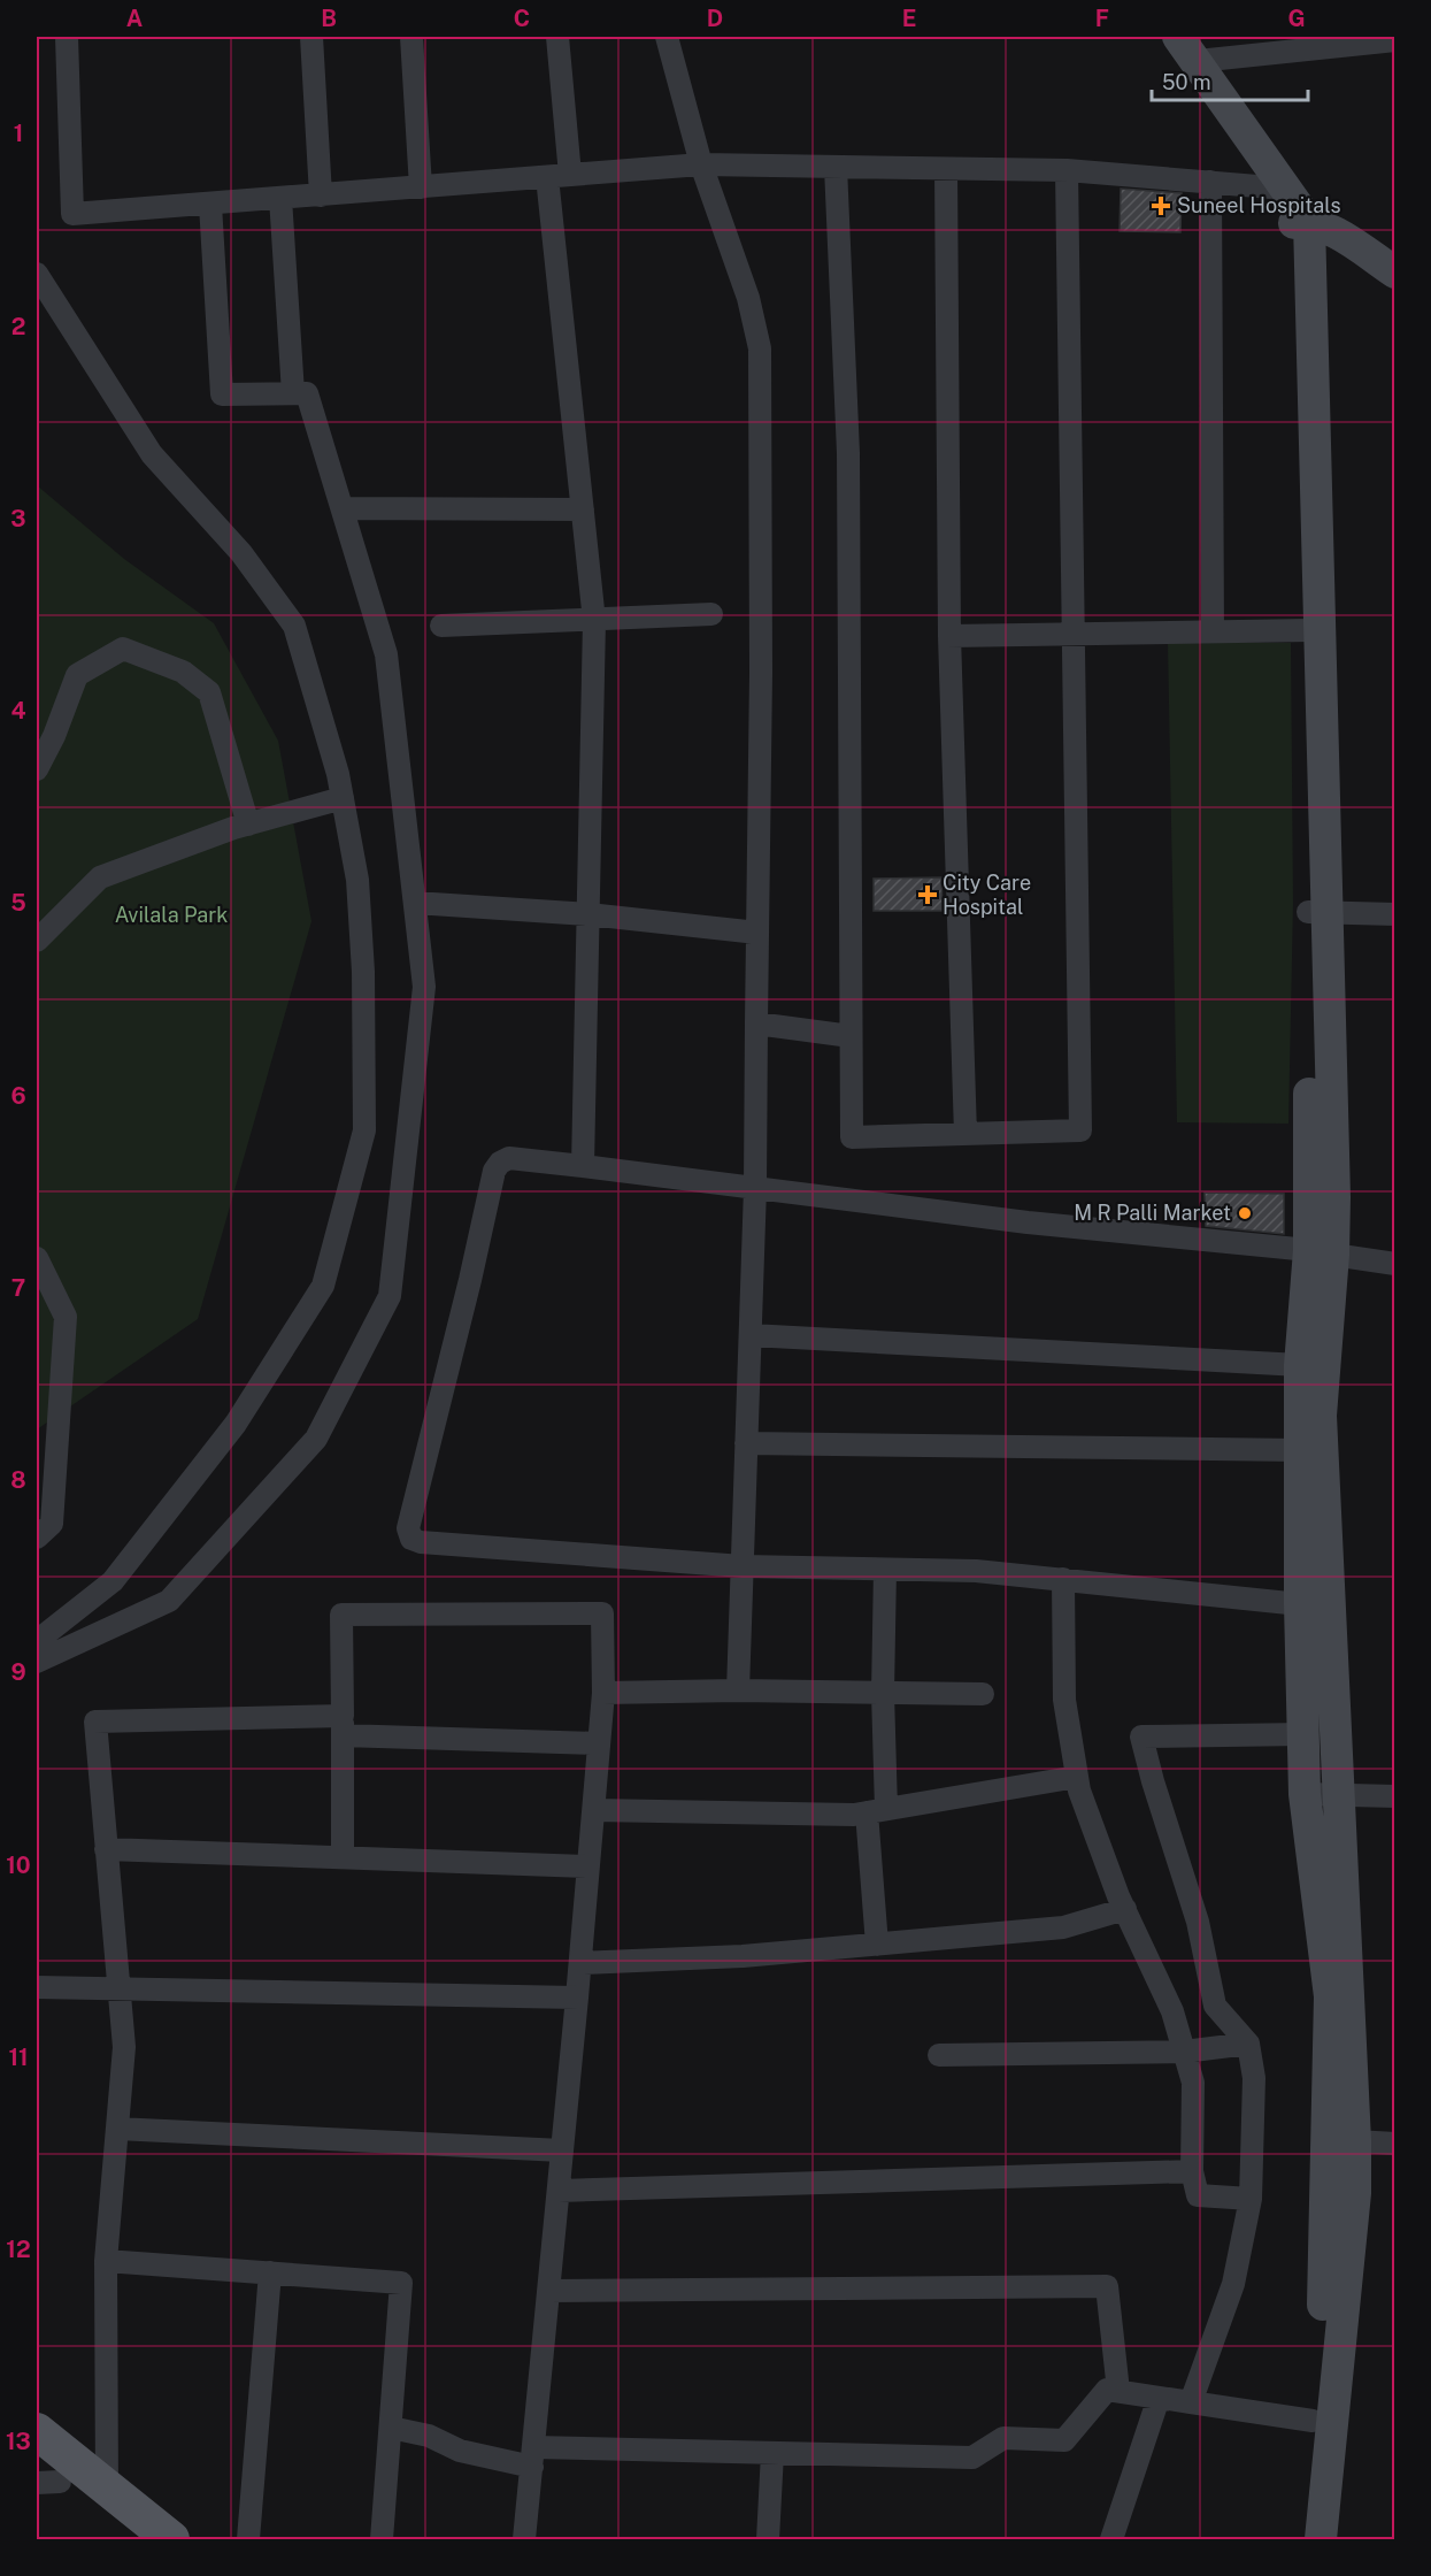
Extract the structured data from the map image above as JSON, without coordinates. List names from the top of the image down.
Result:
{
  "parks": ["Avilala Park"],
  "places": {
    "health": ["Suneel Hospitals", "City Care Hospital"],
    "other": ["M R Palli Market"]
  },
  "scale_bar": "50 m",
  "grid": {
    "columns": [
      "A",
      "B",
      "C",
      "D",
      "E",
      "F",
      "G"
    ],
    "rows": [
      "1",
      "2",
      "3",
      "4",
      "5",
      "6",
      "7",
      "8",
      "9",
      "10",
      "11",
      "12",
      "13"
    ]
  }
}
